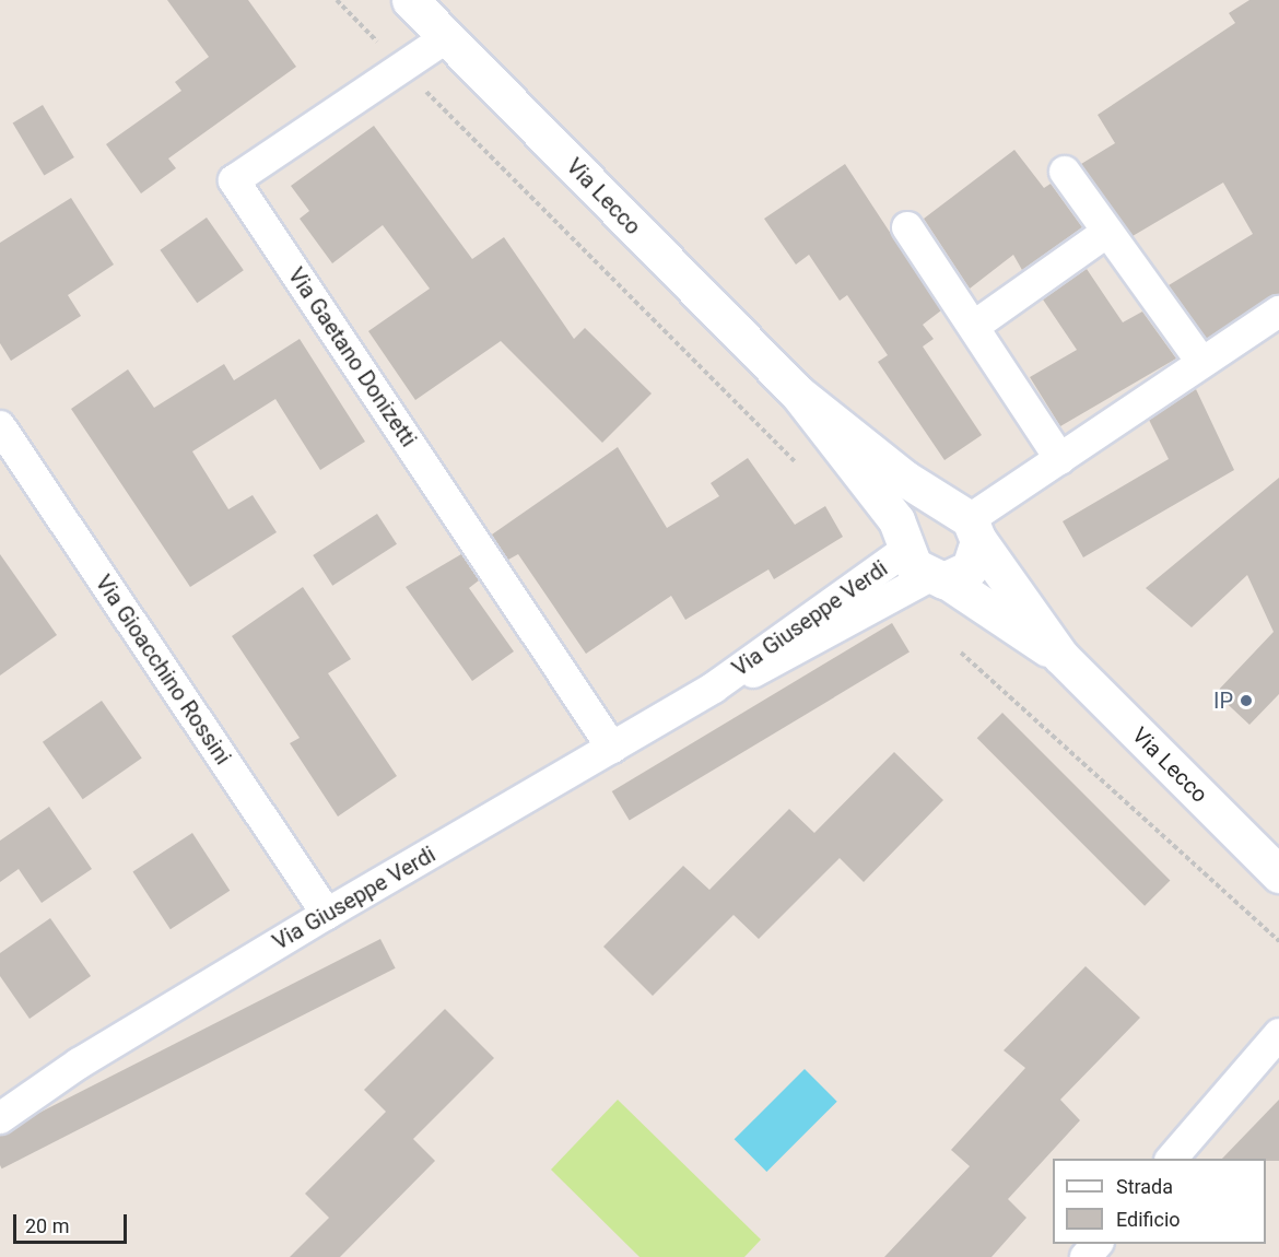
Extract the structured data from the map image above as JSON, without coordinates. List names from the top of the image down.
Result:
{
  "streets": {
    "street": [
      "Via Lecco",
      "Via Gaetano Donizetti",
      "Via Giuseppe Verdi",
      "Via Gioacchino Rossini"
    ]
  },
  "crossings": [
    ["Via Lecco", "Via Gaetano Donizetti"],
    ["Via Lecco", "Via Giuseppe Verdi"],
    ["Via Gaetano Donizetti", "Via Giuseppe Verdi"],
    ["Via Giuseppe Verdi", "Via Gioacchino Rossini"]
  ],
  "places": ["IP"],
  "legend": ["Strada", "Edificio"],
  "scale_bar": "20 m"
}
